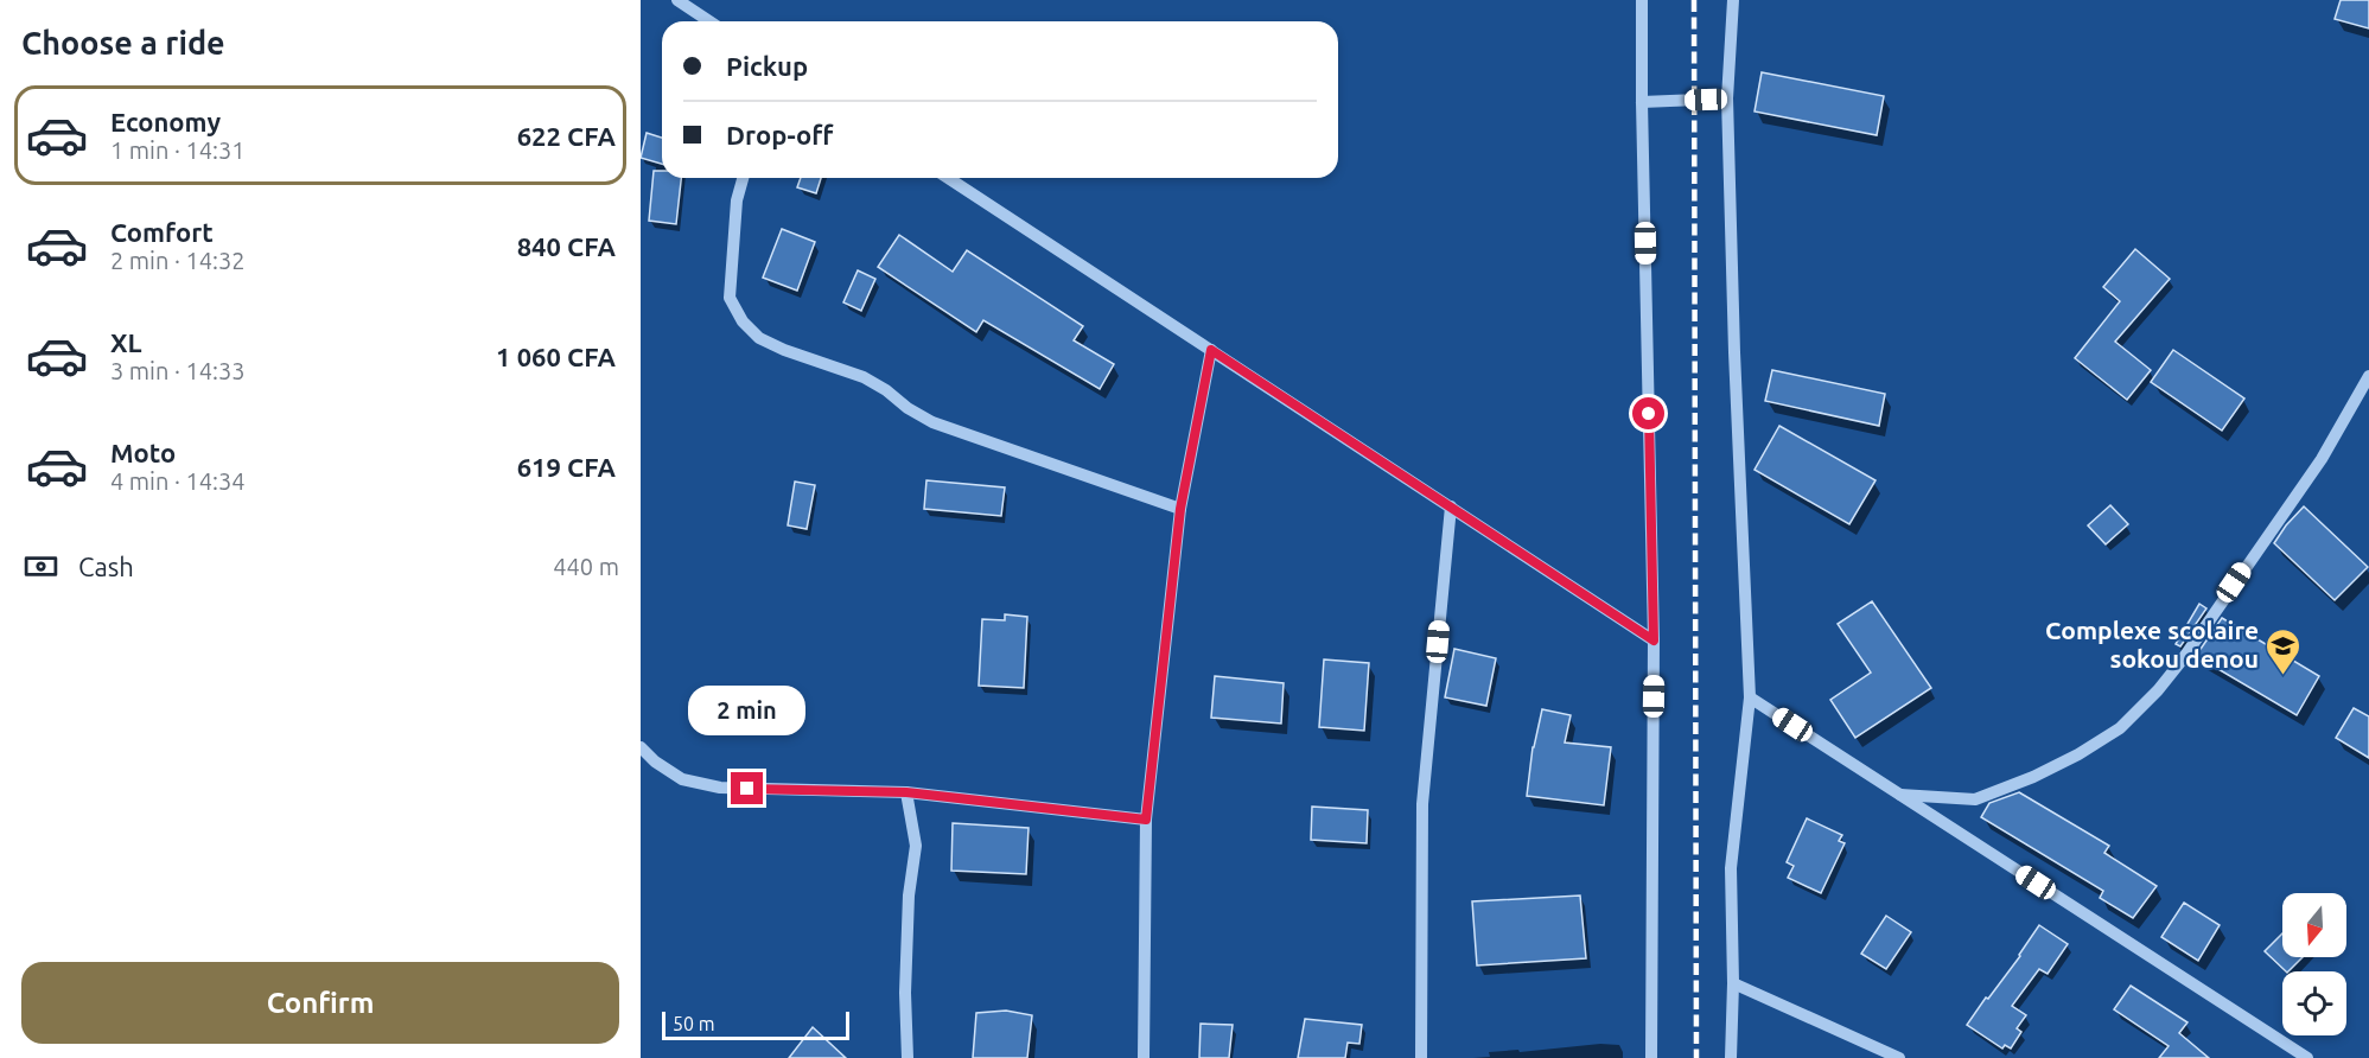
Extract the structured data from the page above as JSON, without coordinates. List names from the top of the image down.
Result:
{
  "places": {
    "school or university": ["Complexe scolaire sokou denou"]
  },
  "scale_bar": "50 m",
  "north": "bottom",
  "page": {
    "heading": "Choose a ride",
    "banner": ["Pickup", "Drop-off"],
    "list": [
      {
        "name": "Economy",
        "note": "1 min · 14:31",
        "value": "622 CFA"
      },
      {
        "name": "Comfort",
        "note": "2 min · 14:32",
        "value": "840 CFA"
      },
      {
        "name": "XL",
        "note": "3 min · 14:33",
        "value": "1 060 CFA"
      },
      {
        "name": "Moto",
        "note": "4 min · 14:34",
        "value": "619 CFA"
      }
    ],
    "pay": ["Cash", "440 m"],
    "bubble": "2 min",
    "buttons": "Confirm",
    "scale": "50 m"
  }
}
